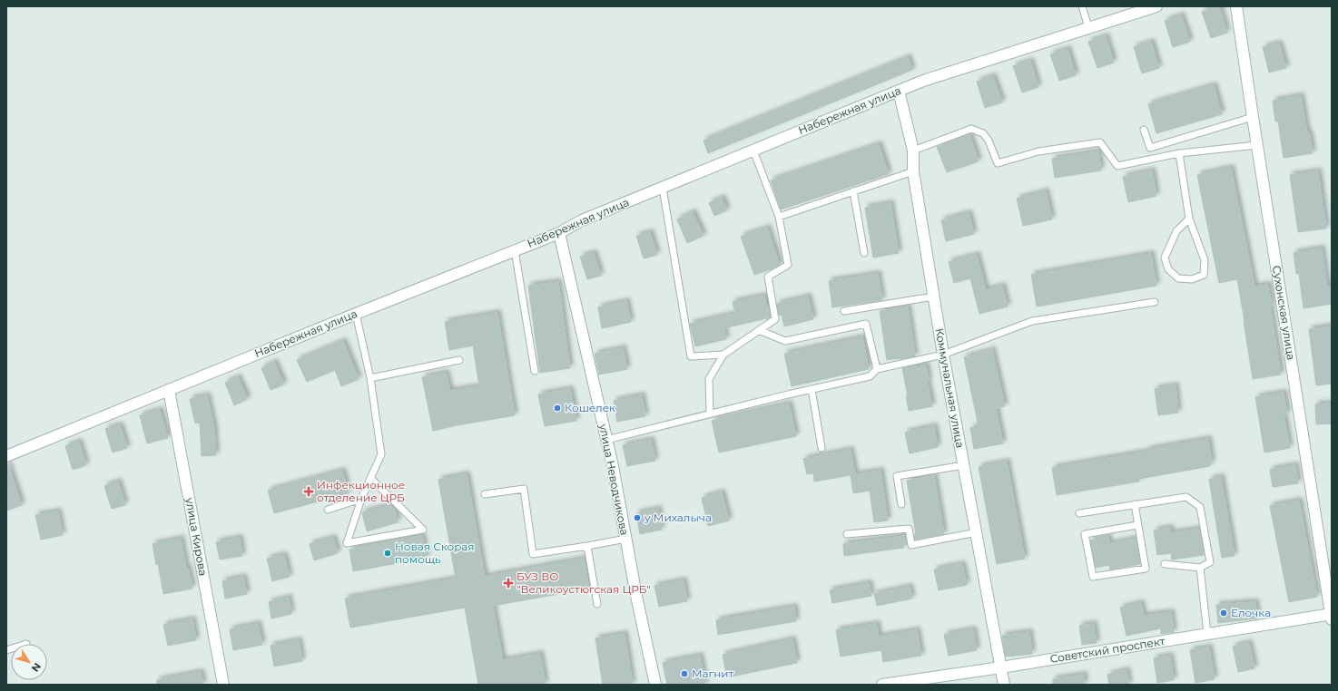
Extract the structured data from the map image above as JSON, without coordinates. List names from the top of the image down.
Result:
{
  "streets": {
    "street": [
      "Набережная улица",
      "Сухонская улица",
      "Коммунальная улица",
      "улица Неводчикова",
      "улица Кирова",
      "Советский проспект"
    ]
  },
  "crossings": [
    ["Набережная улица", "Коммунальная улица"],
    ["Набережная улица", "улица Неводчикова"],
    ["Набережная улица", "улица Кирова"],
    ["Сухонская улица", "Советский проспект"],
    ["Коммунальная улица", "Советский проспект"]
  ],
  "places": {
    "other": [
      "Кошелек",
      "у Михалыча",
      "Новая Скорая помощь",
      "Елочка",
      "Магнит"
    ],
    "health": ["Инфекционное отделение ЦРБ", "БУЗ ВО \"Великоустюгская ЦРБ\""]
  },
  "north": "bottom right"
}
